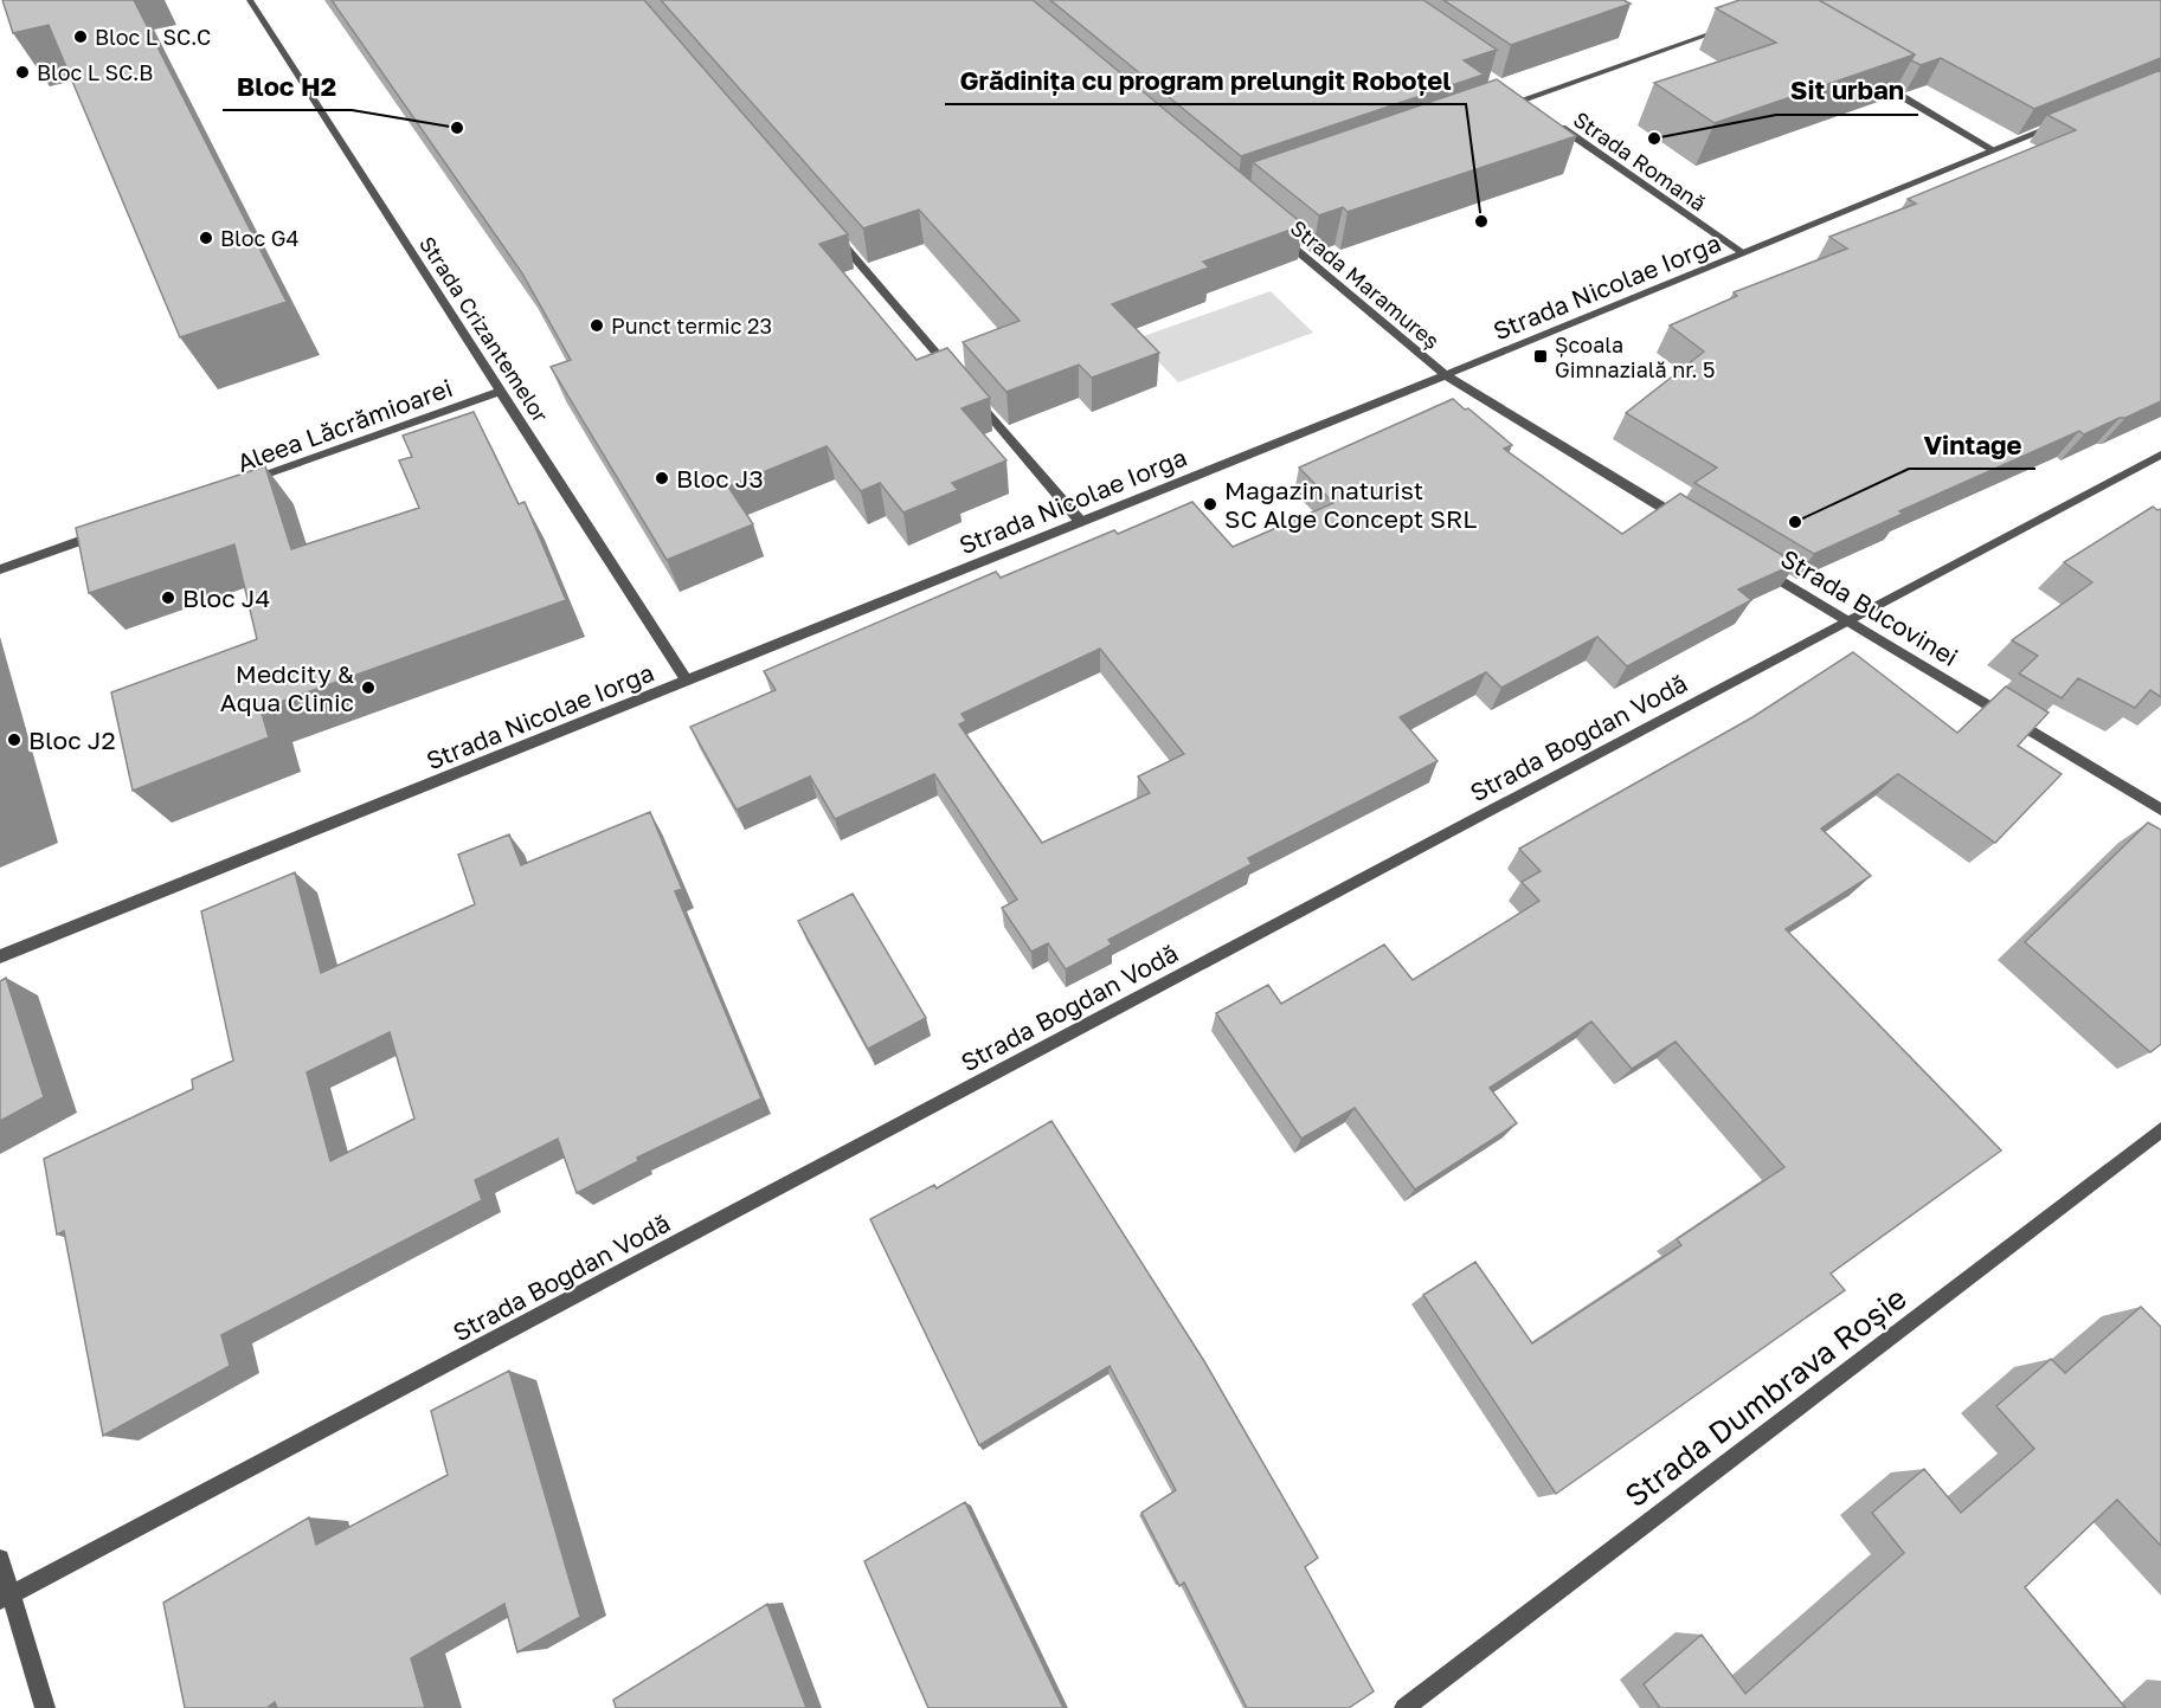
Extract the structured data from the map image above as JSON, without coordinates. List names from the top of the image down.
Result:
{
  "streets": {
    "street": [
      "Strada Romană",
      "Strada Maramureș",
      "Strada Nicolae Iorga",
      "Strada Crizantemelor",
      "Aleea Lăcrămioarei",
      "Strada Bucovinei",
      "Strada Bogdan Vodă",
      "Strada Dumbrava Roșie"
    ]
  },
  "crossings": [
    ["Strada Romană", "Strada Nicolae Iorga"],
    ["Strada Maramureș", "Strada Nicolae Iorga"],
    ["Strada Nicolae Iorga", "Strada Crizantemelor"],
    ["Strada Crizantemelor", "Aleea Lăcrămioarei"],
    ["Strada Bucovinei", "Strada Bogdan Vodă"]
  ],
  "places": {
    "other": [
      "Bloc L SC.C",
      "Bloc L SC.B",
      "Bloc H2",
      "Sit urban",
      "Grădinița cu program prelungit Roboțel",
      "Bloc G4",
      "Punct termic 23",
      "Bloc J3",
      "Magazin naturist SC Alge Concept SRL",
      "Vintage",
      "Bloc J4",
      "Medcity & Aqua Clinic",
      "Bloc J2"
    ],
    "transit": ["Școala Gimnazială nr. 5"]
  }
}
